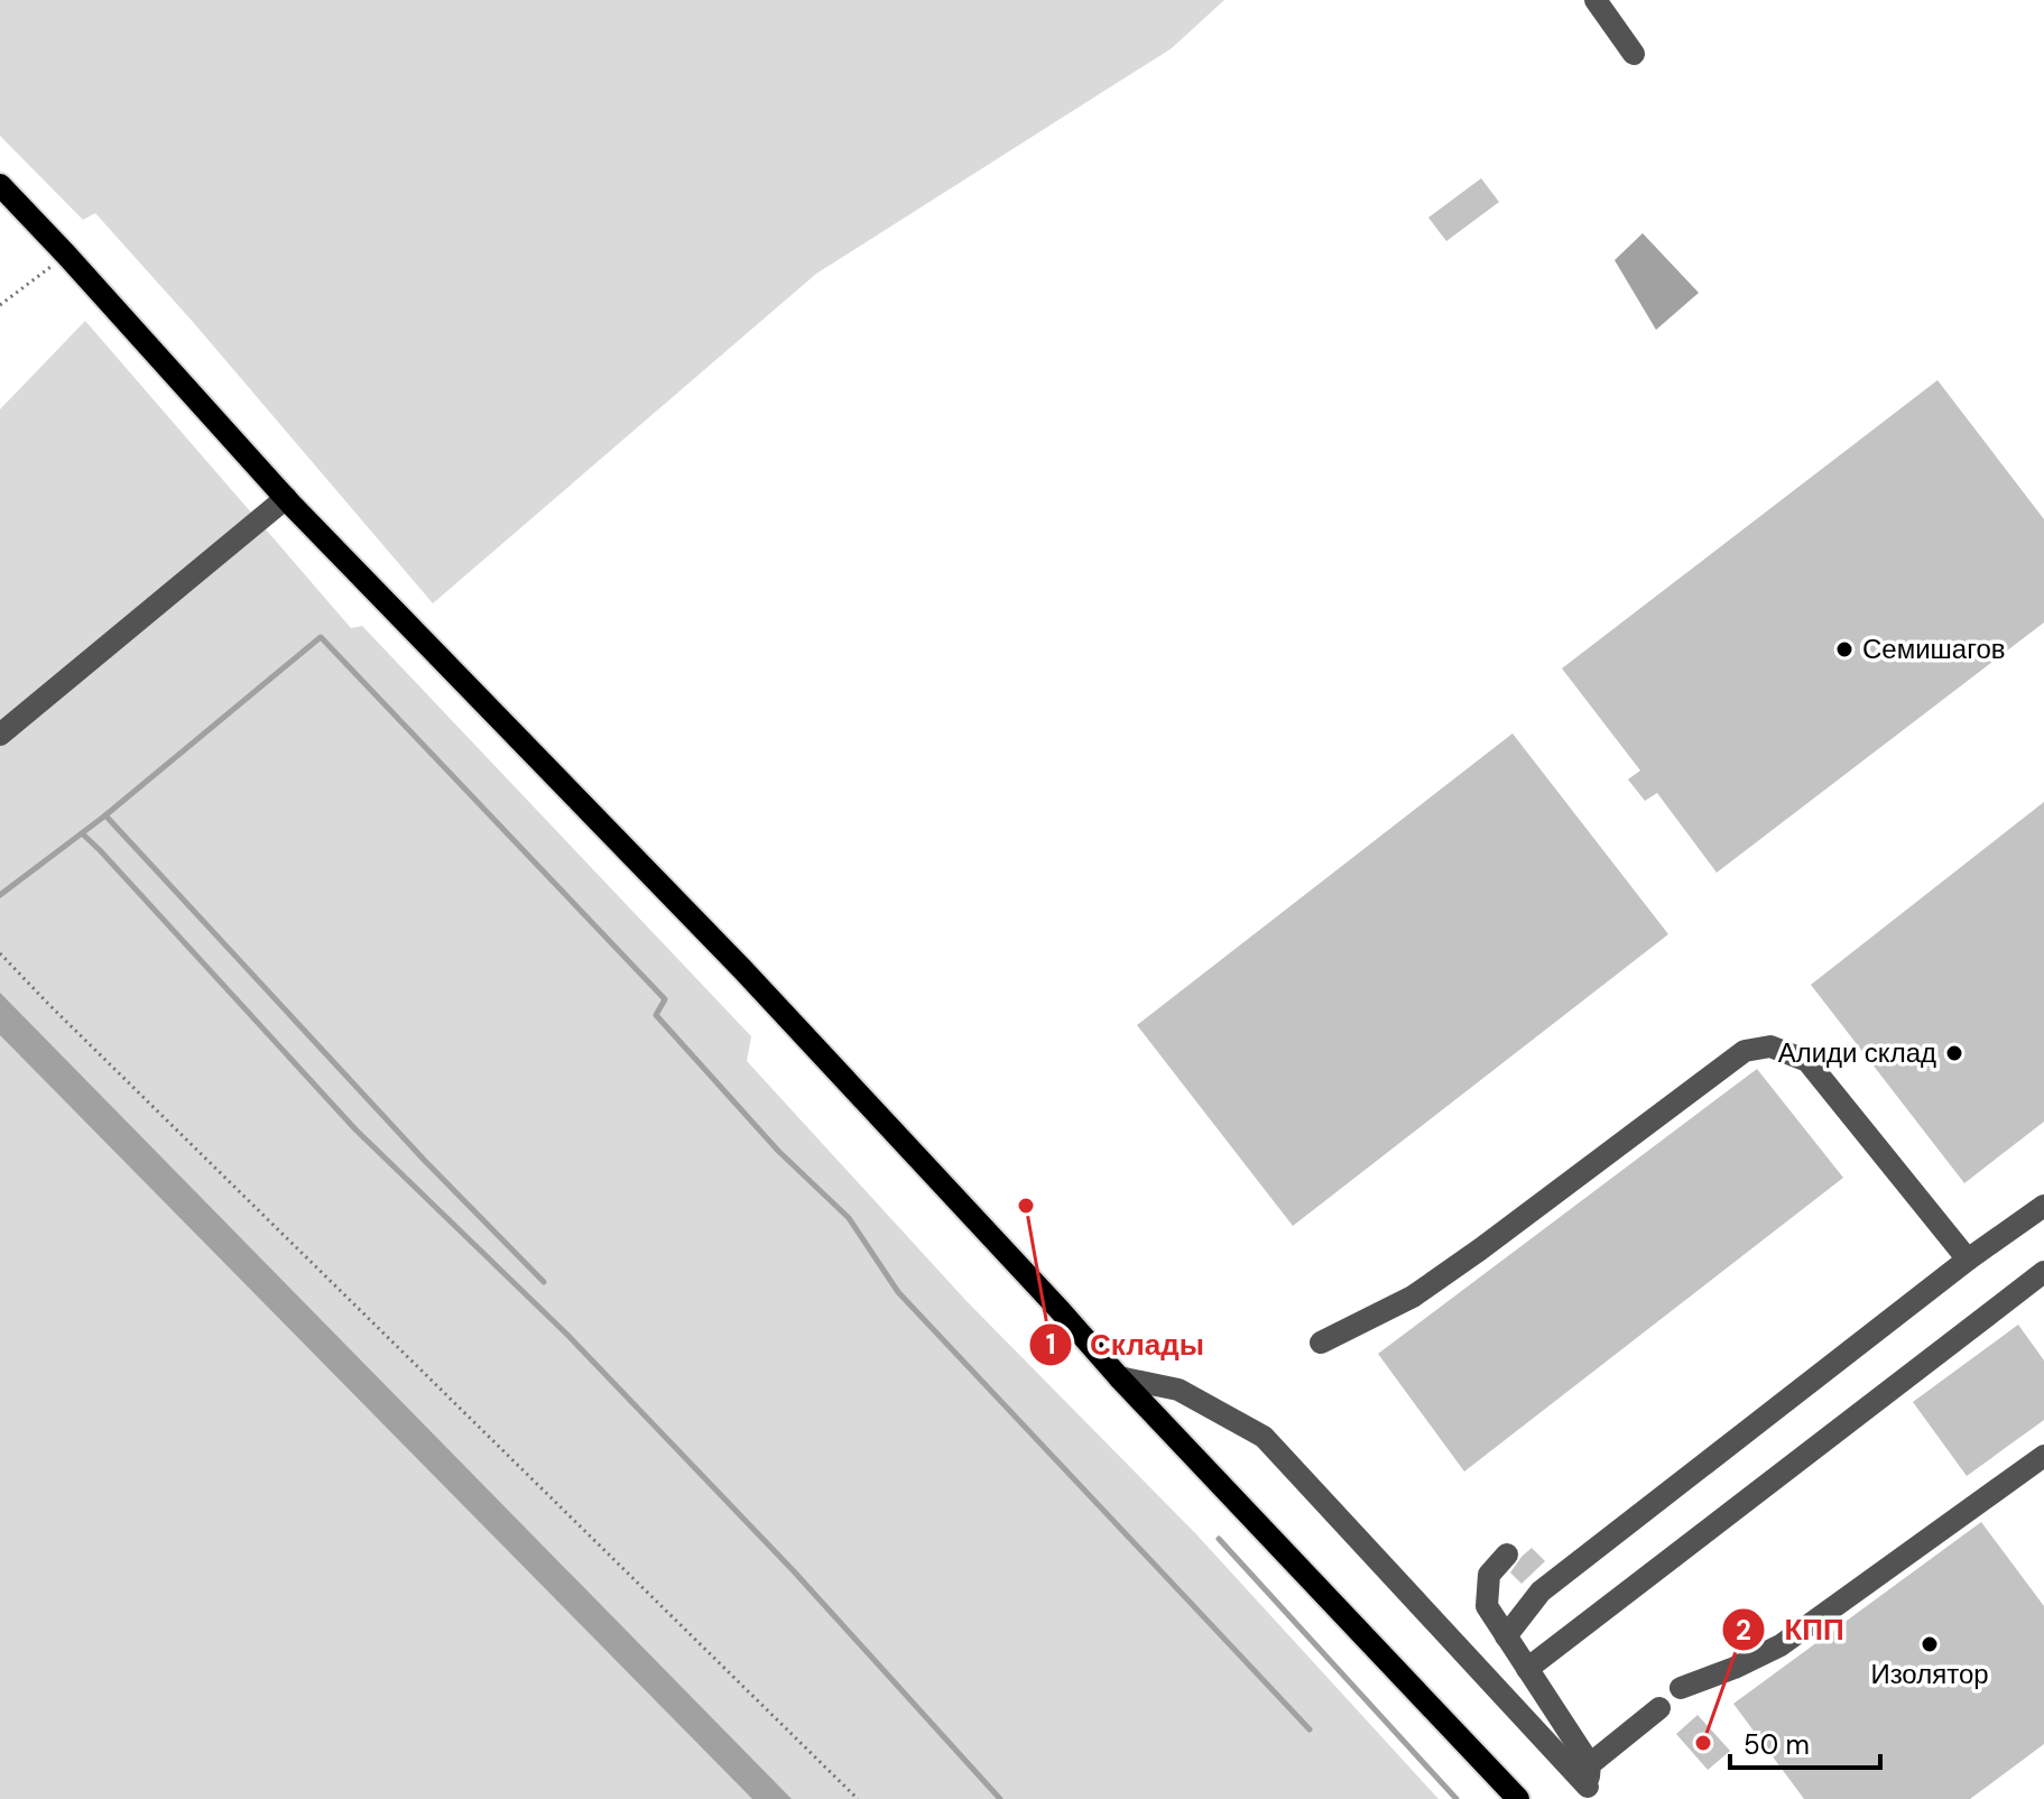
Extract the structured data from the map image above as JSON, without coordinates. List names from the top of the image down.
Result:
{
  "places": [
    "Семишагов",
    "Алиди склад",
    "Склады",
    "Изолятор",
    "КПП"
  ],
  "scale_bar": "50 m"
}
